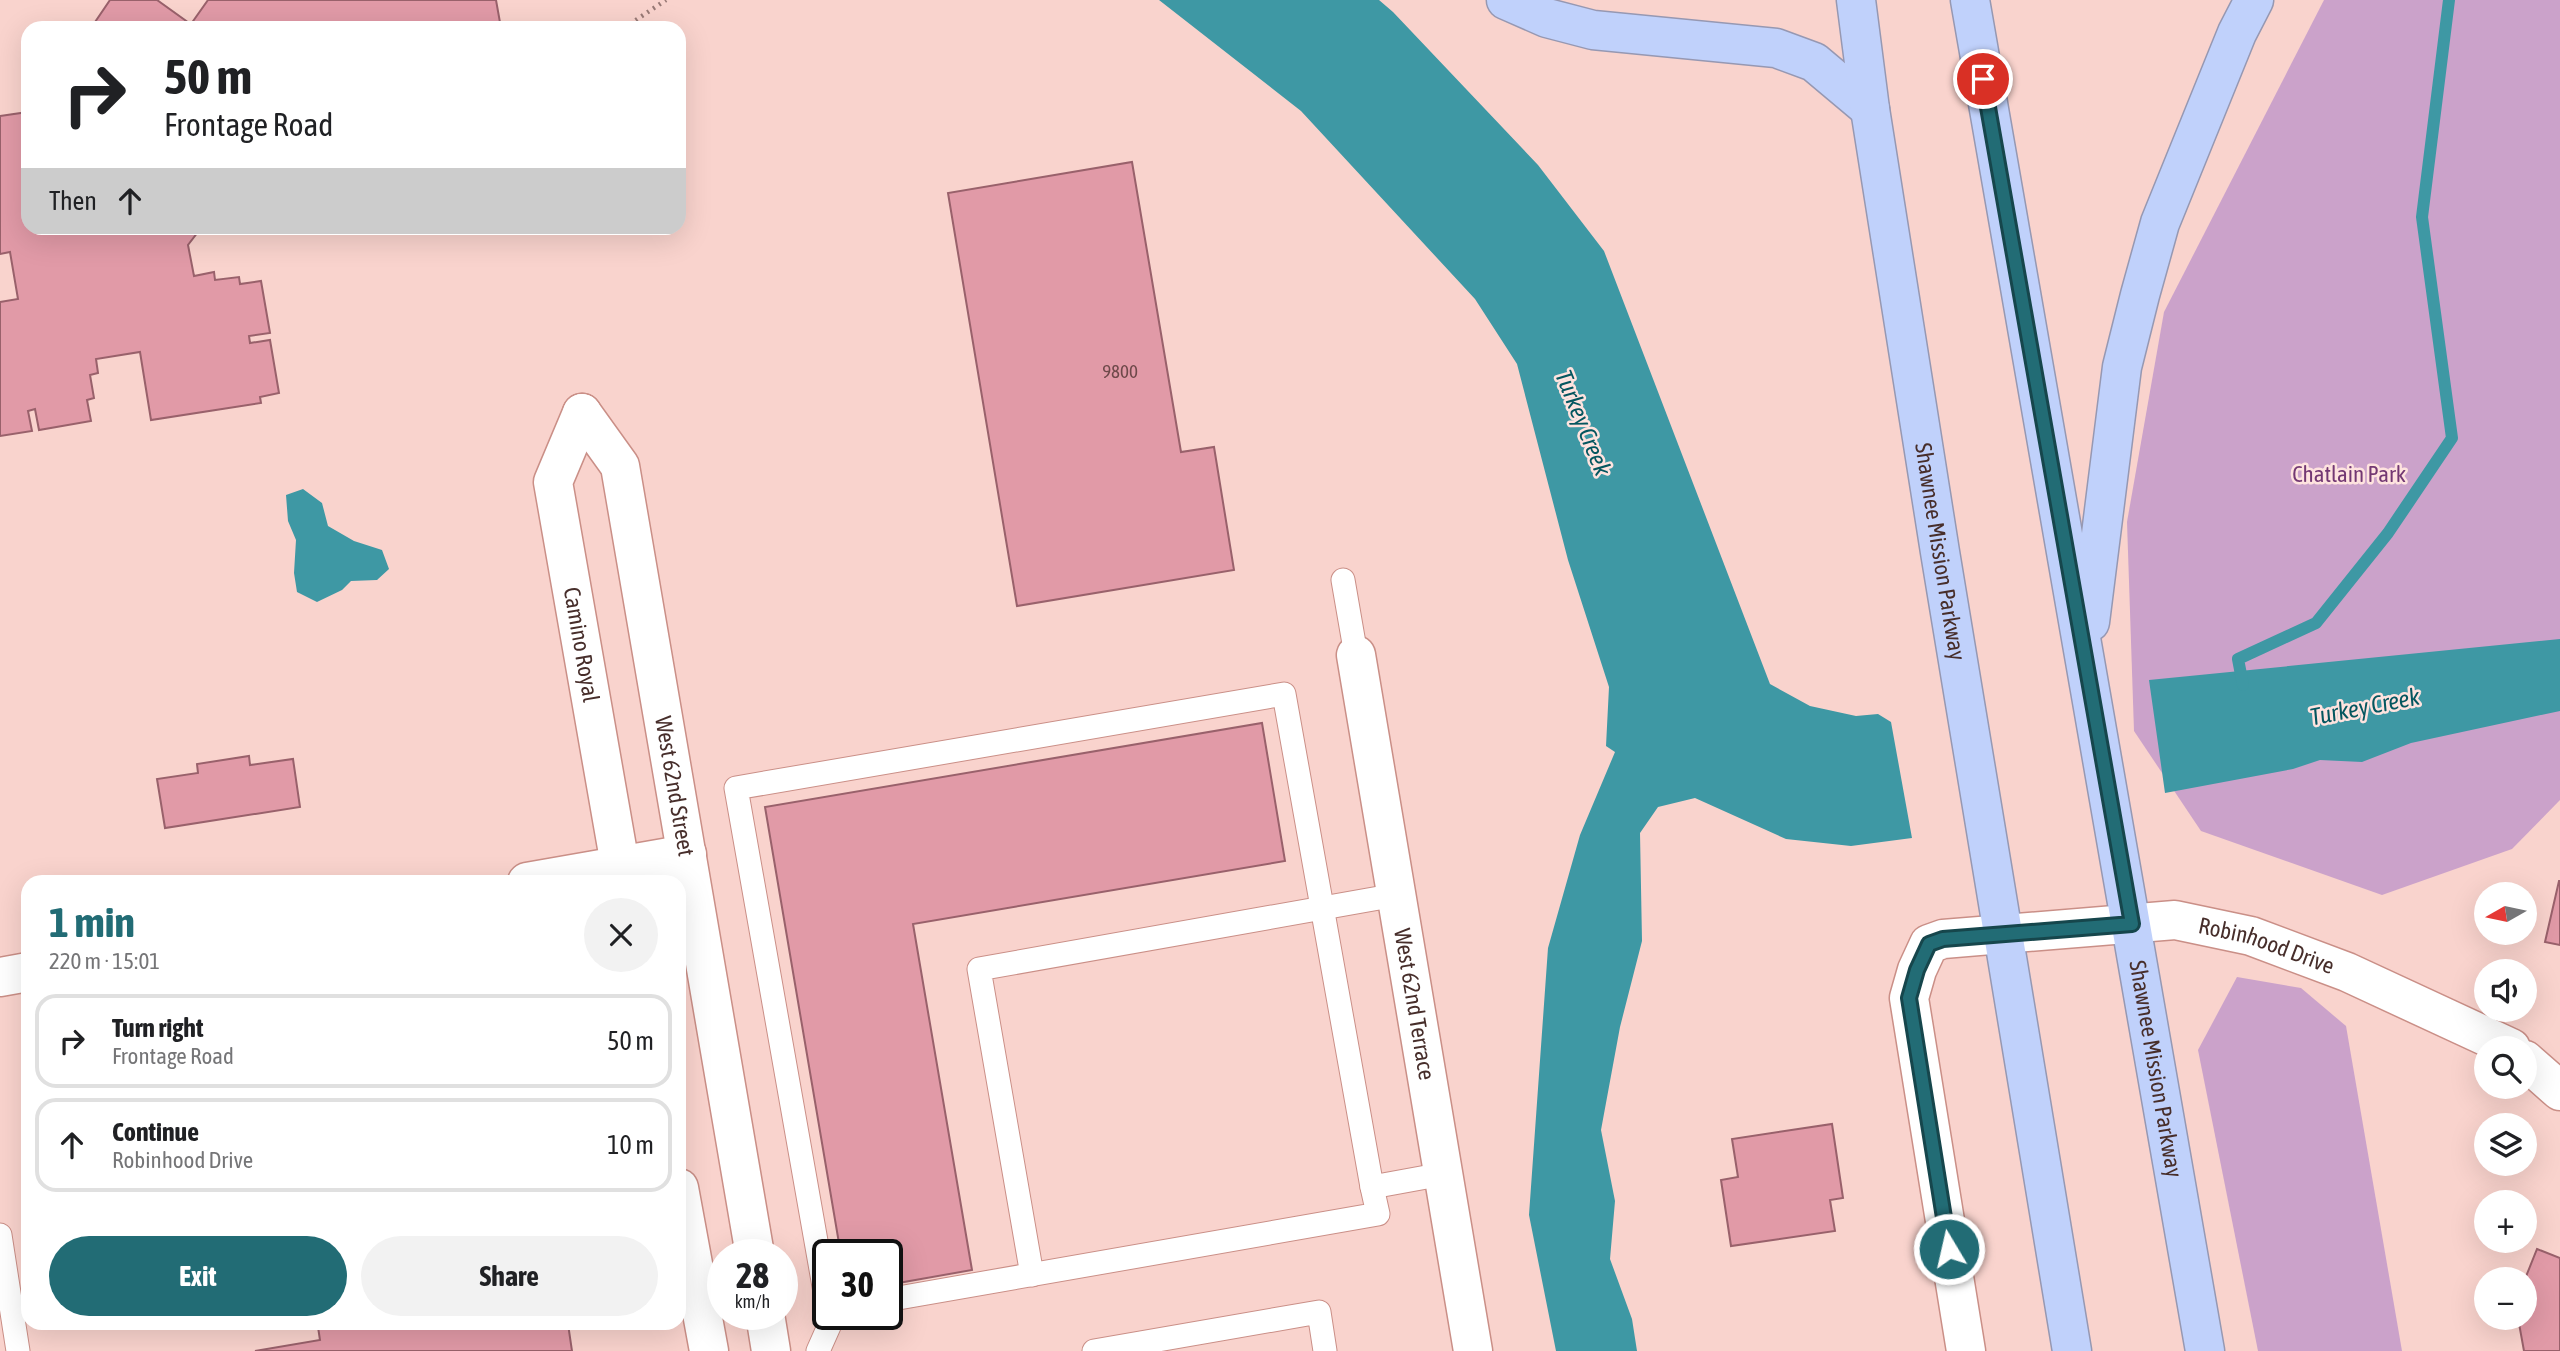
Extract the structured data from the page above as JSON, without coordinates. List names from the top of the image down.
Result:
{
  "streets": {
    "highway": ["Shawnee Mission Parkway"],
    "street": [
      "Camino Royal",
      "West 62nd Street",
      "Robinhood Drive",
      "West 62nd Terrace"
    ]
  },
  "crossings": [
    ["Shawnee Mission Parkway", "Robinhood Drive"],
    ["Camino Royal", "West 62nd Street"]
  ],
  "water": ["Turkey Creek"],
  "parks": ["Chatlain Park"],
  "house_numbers": ["9800"],
  "north": "left",
  "page": {
    "turn": ["50 m", "Frontage Road"],
    "then": "Then",
    "heading": ["1 min", "220 m · 15:01"],
    "map_buttons": ["+", "−"],
    "list": [
      {
        "name": "Turn right",
        "note": "Frontage Road",
        "value": "50 m"
      },
      {
        "name": "Continue",
        "note": "Robinhood Drive",
        "value": "10 m"
      }
    ],
    "buttons": ["Exit", "Share"],
    "speed": "28 km/h",
    "limit": "30"
  }
}
